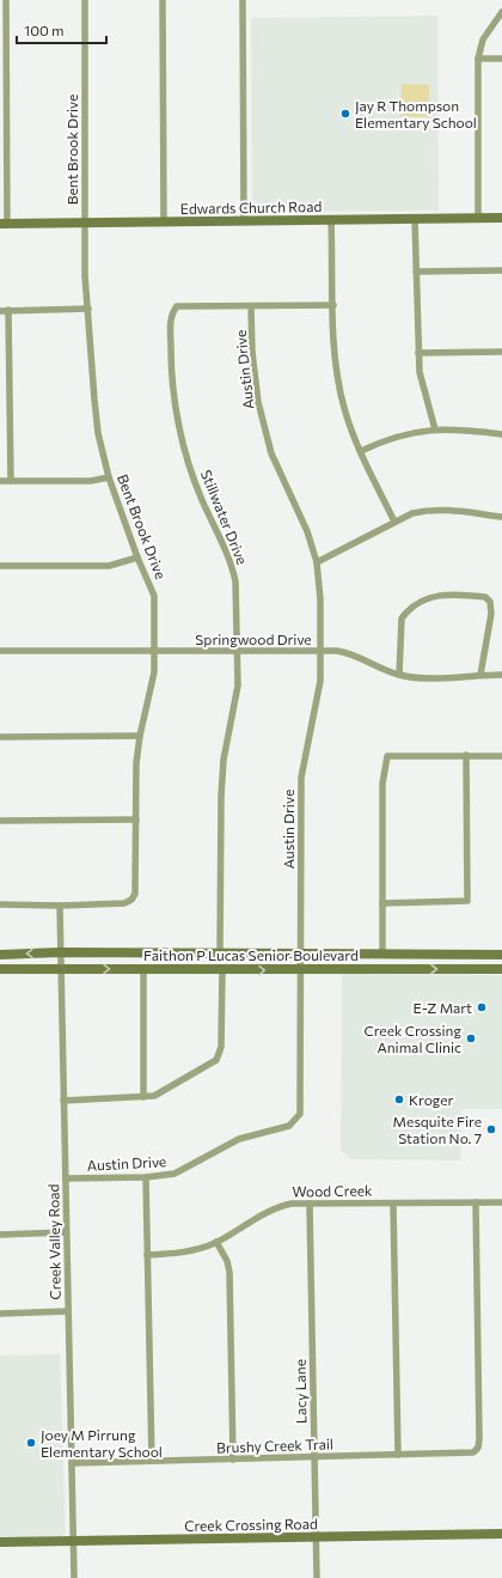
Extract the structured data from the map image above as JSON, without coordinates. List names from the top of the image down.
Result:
{
  "streets": {
    "street": [
      "Bent Brook Drive",
      "Edwards Church Road",
      "Austin Drive",
      "Stillwater Drive",
      "Springwood Drive",
      "Faithon P Lucas Senior Boulevard",
      "Wood Creek",
      "Creek Valley Road",
      "Lacy Lane",
      "Brushy Creek Trail",
      "Creek Crossing Road"
    ]
  },
  "crossings": [
    ["Bent Brook Drive", "Edwards Church Road"],
    ["Bent Brook Drive", "Springwood Drive"],
    ["Bent Brook Drive", "Creek Valley Road"],
    ["Austin Drive", "Stillwater Drive"],
    ["Austin Drive", "Springwood Drive"],
    ["Austin Drive", "Faithon P Lucas Senior Boulevard"],
    ["Austin Drive", "Creek Valley Road"],
    ["Stillwater Drive", "Springwood Drive"],
    ["Stillwater Drive", "Faithon P Lucas Senior Boulevard"],
    ["Faithon P Lucas Senior Boulevard", "Creek Valley Road"],
    ["Wood Creek", "Lacy Lane"],
    ["Wood Creek", "Brushy Creek Trail"],
    ["Creek Valley Road", "Brushy Creek Trail"],
    ["Creek Valley Road", "Creek Crossing Road"],
    ["Lacy Lane", "Brushy Creek Trail"],
    ["Lacy Lane", "Creek Crossing Road"]
  ],
  "places": [
    "Jay R Thompson Elementary School",
    "E-Z Mart",
    "Creek Crossing Animal Clinic",
    "Kroger",
    "Mesquite Fire Station No. 7",
    "Joey M Pirrung Elementary School"
  ],
  "scale_bar": "100 m"
}
